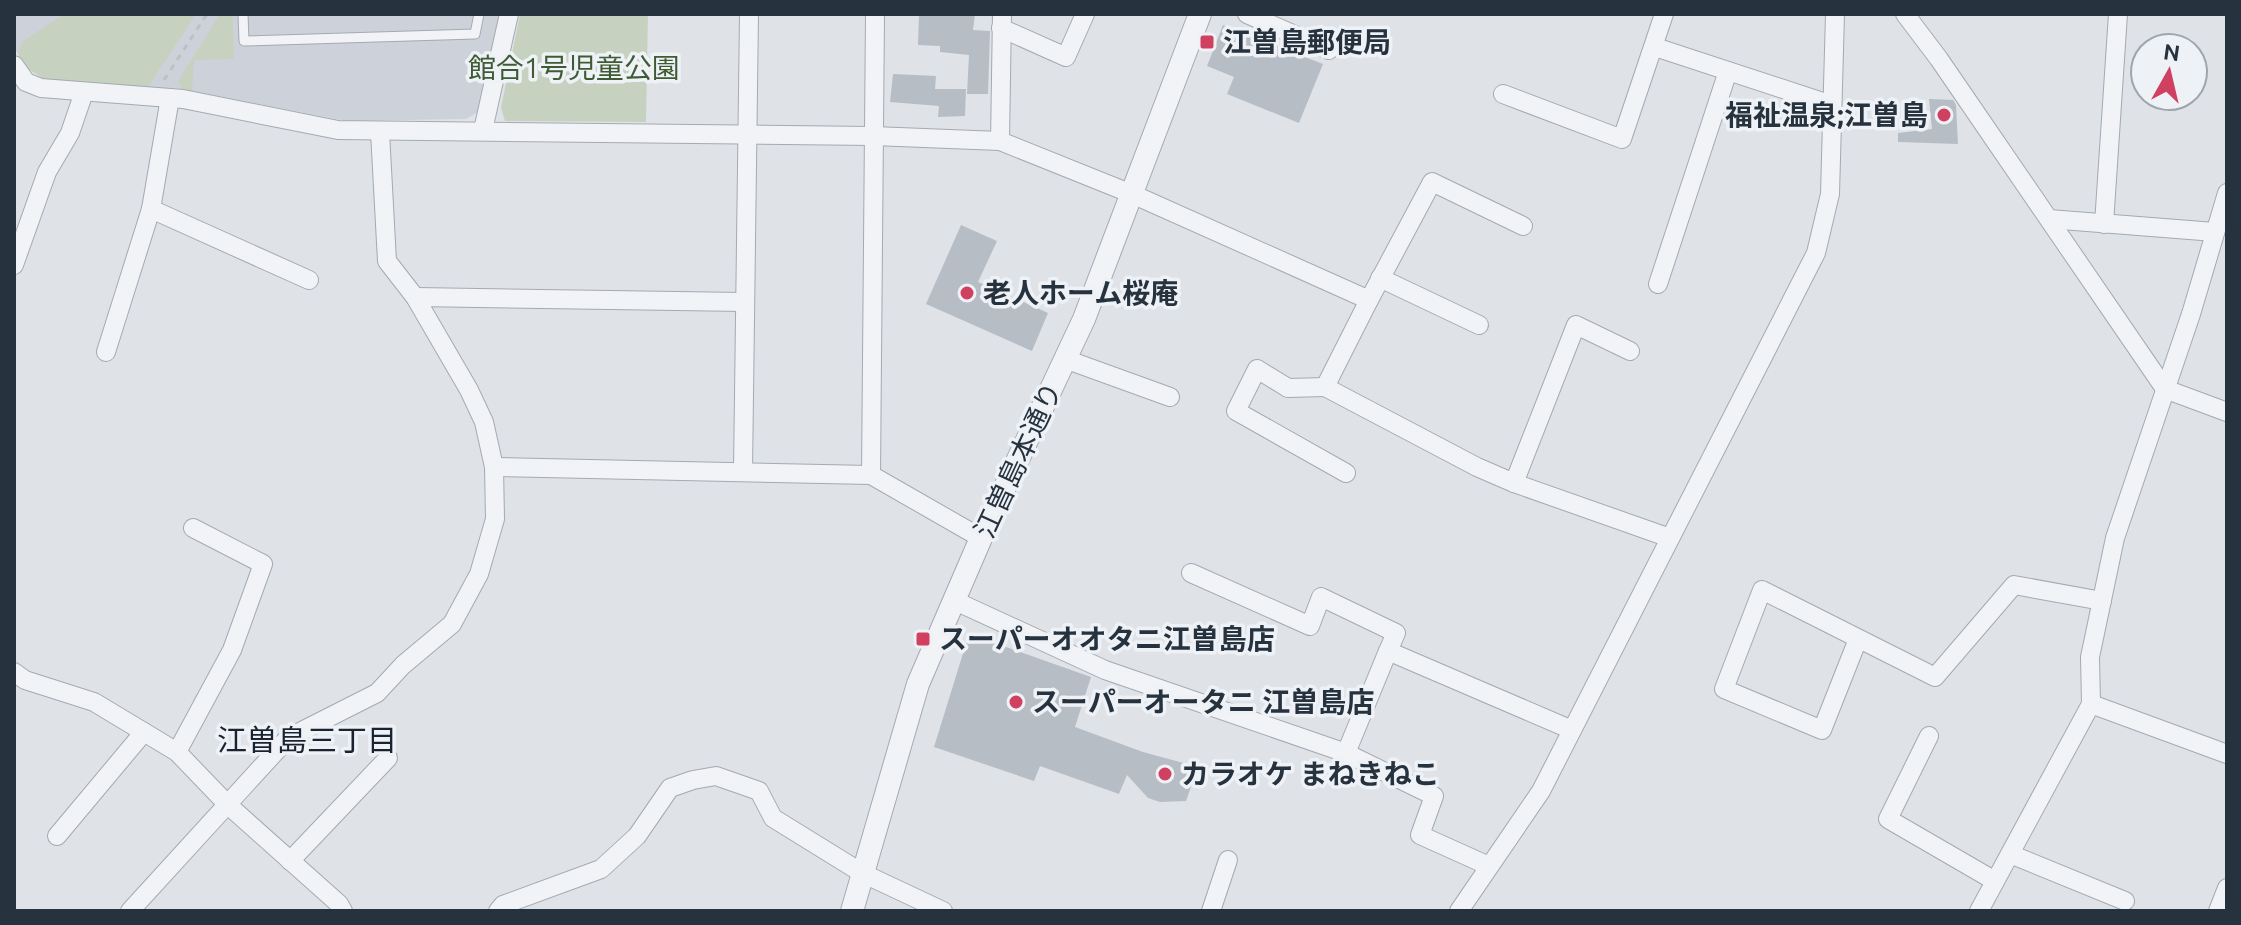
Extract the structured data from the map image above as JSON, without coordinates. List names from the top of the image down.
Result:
{
  "streets": {
    "street": ["江曽島本通り"]
  },
  "districts": ["江曽島三丁目"],
  "parks": ["館合1号児童公園"],
  "places": {
    "transit": ["江曽島郵便局", "スーパーオオタニ江曽島店"],
    "other": [
      "福祉温泉;江曽島",
      "老人ホーム桜庵",
      "スーパーオータニ 江曽島店",
      "カラオケ まねきねこ"
    ]
  },
  "north": "top"
}
